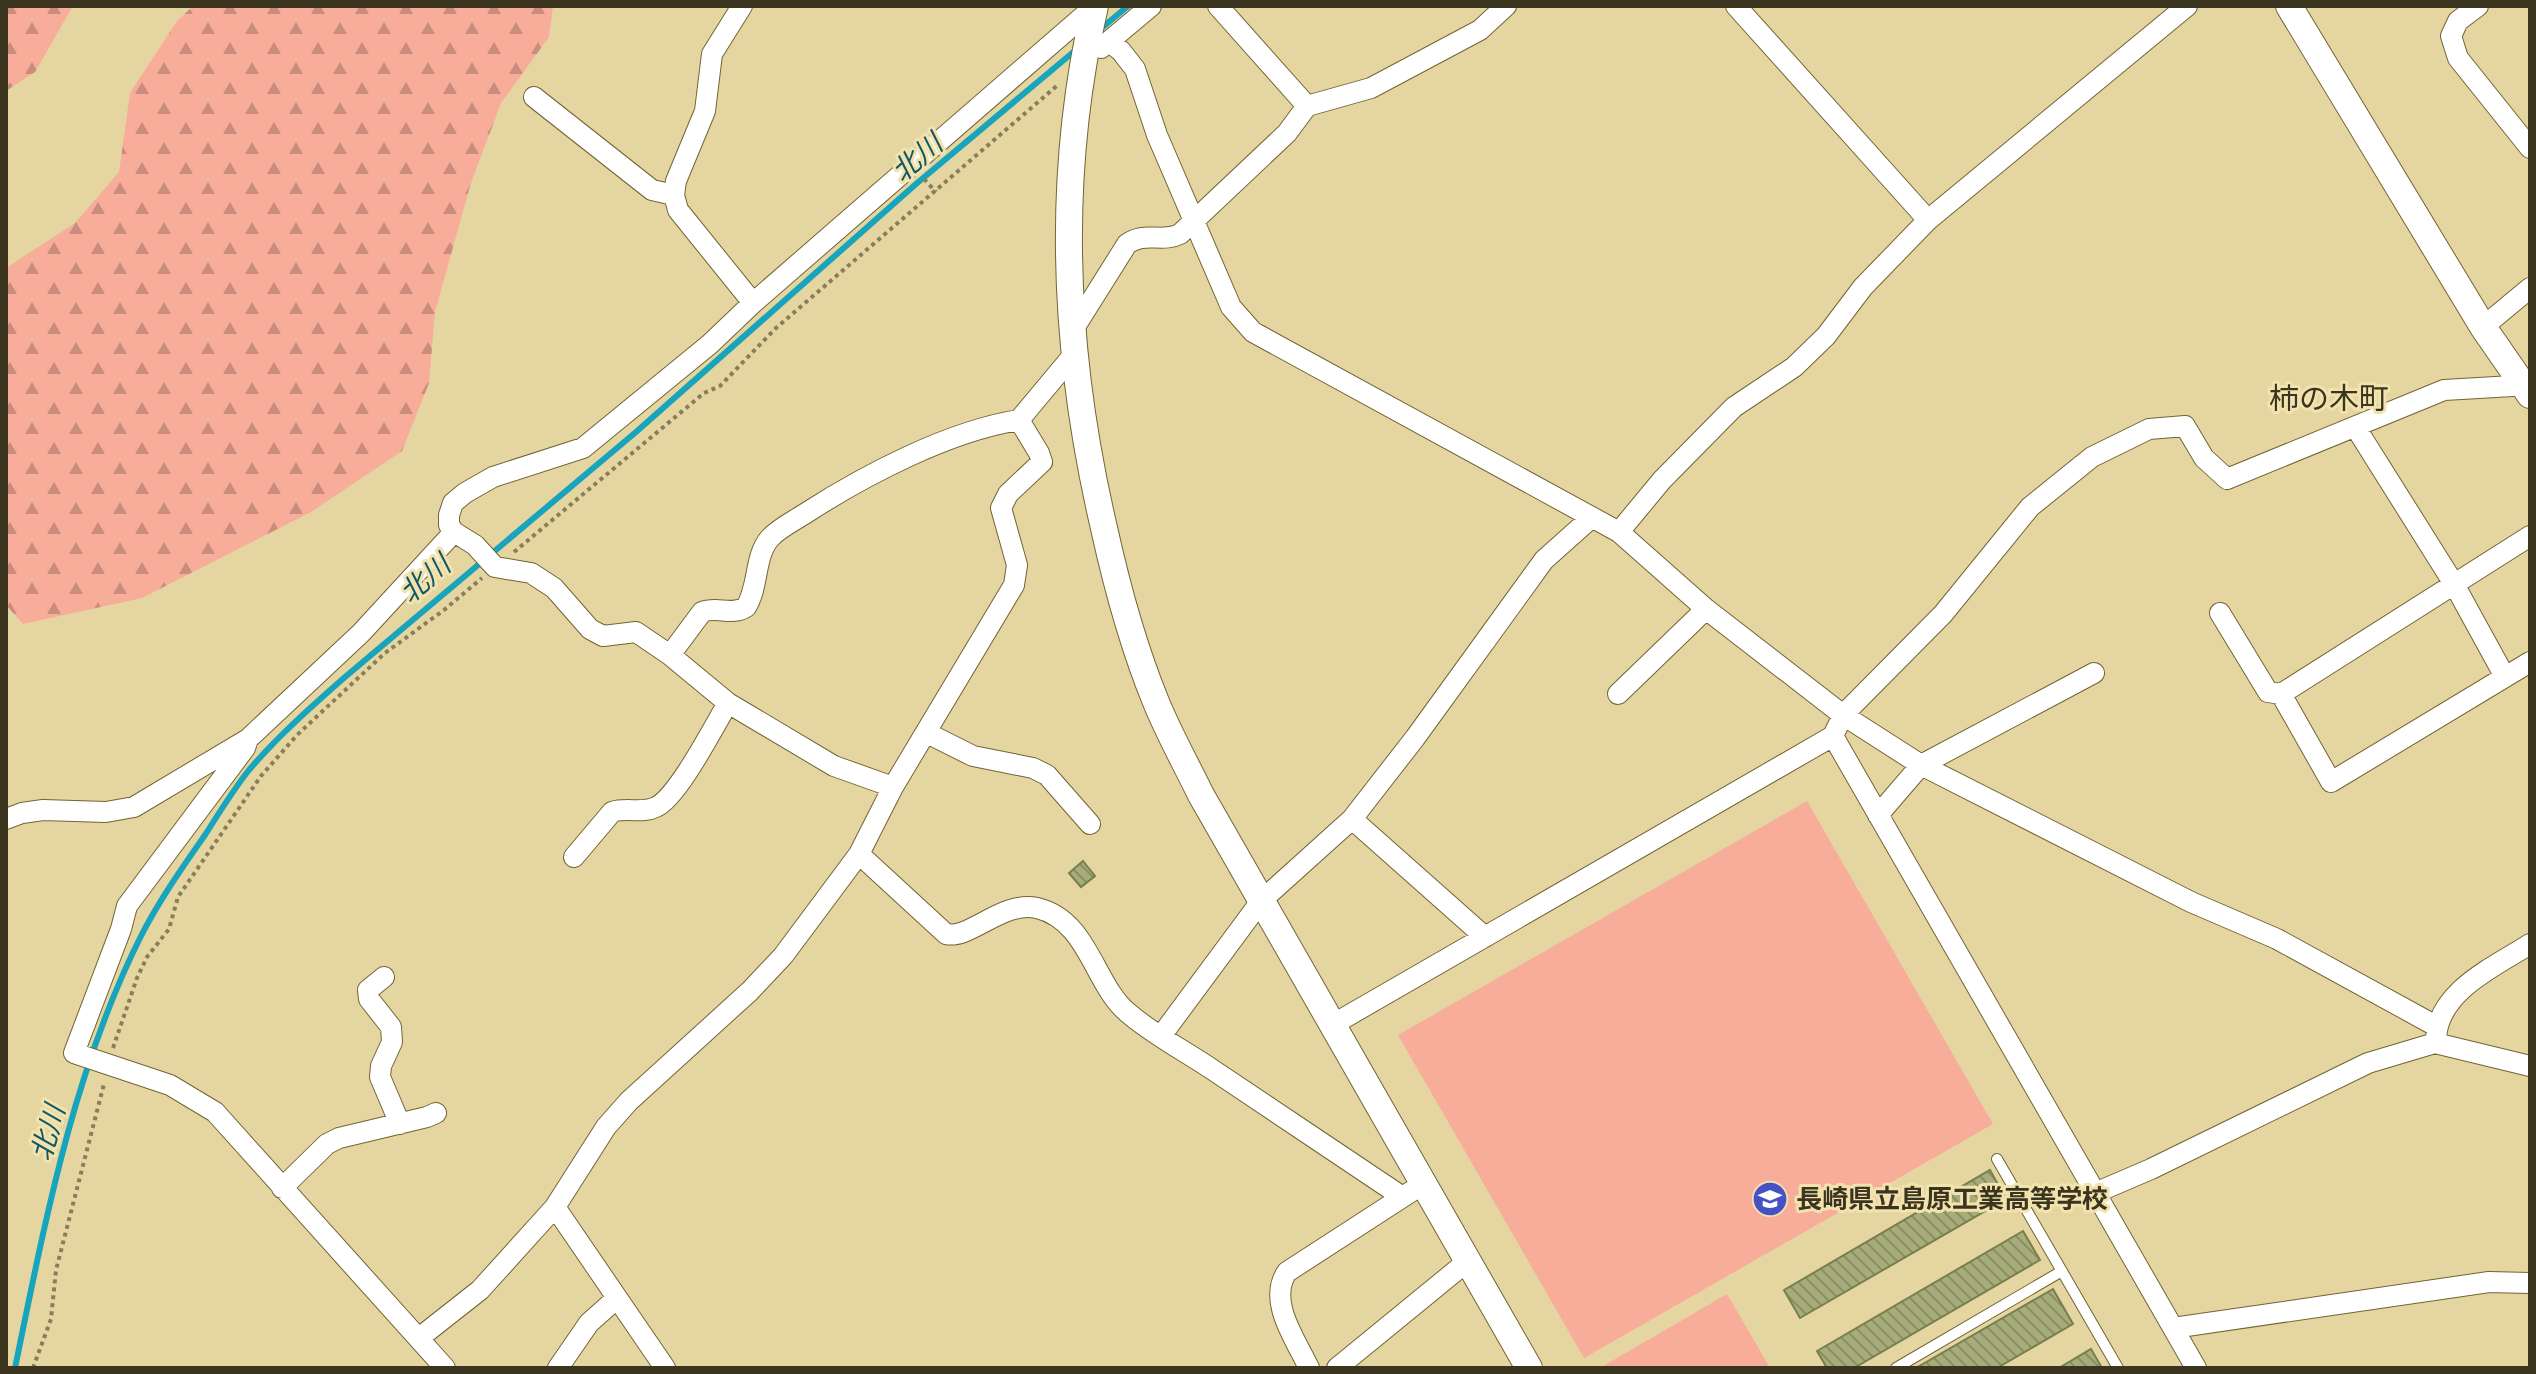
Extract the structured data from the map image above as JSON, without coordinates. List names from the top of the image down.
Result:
{
  "districts": ["柿の木町"],
  "water": ["北川"],
  "places": {
    "school or university": ["長崎県立島原工業高等学校"]
  }
}
